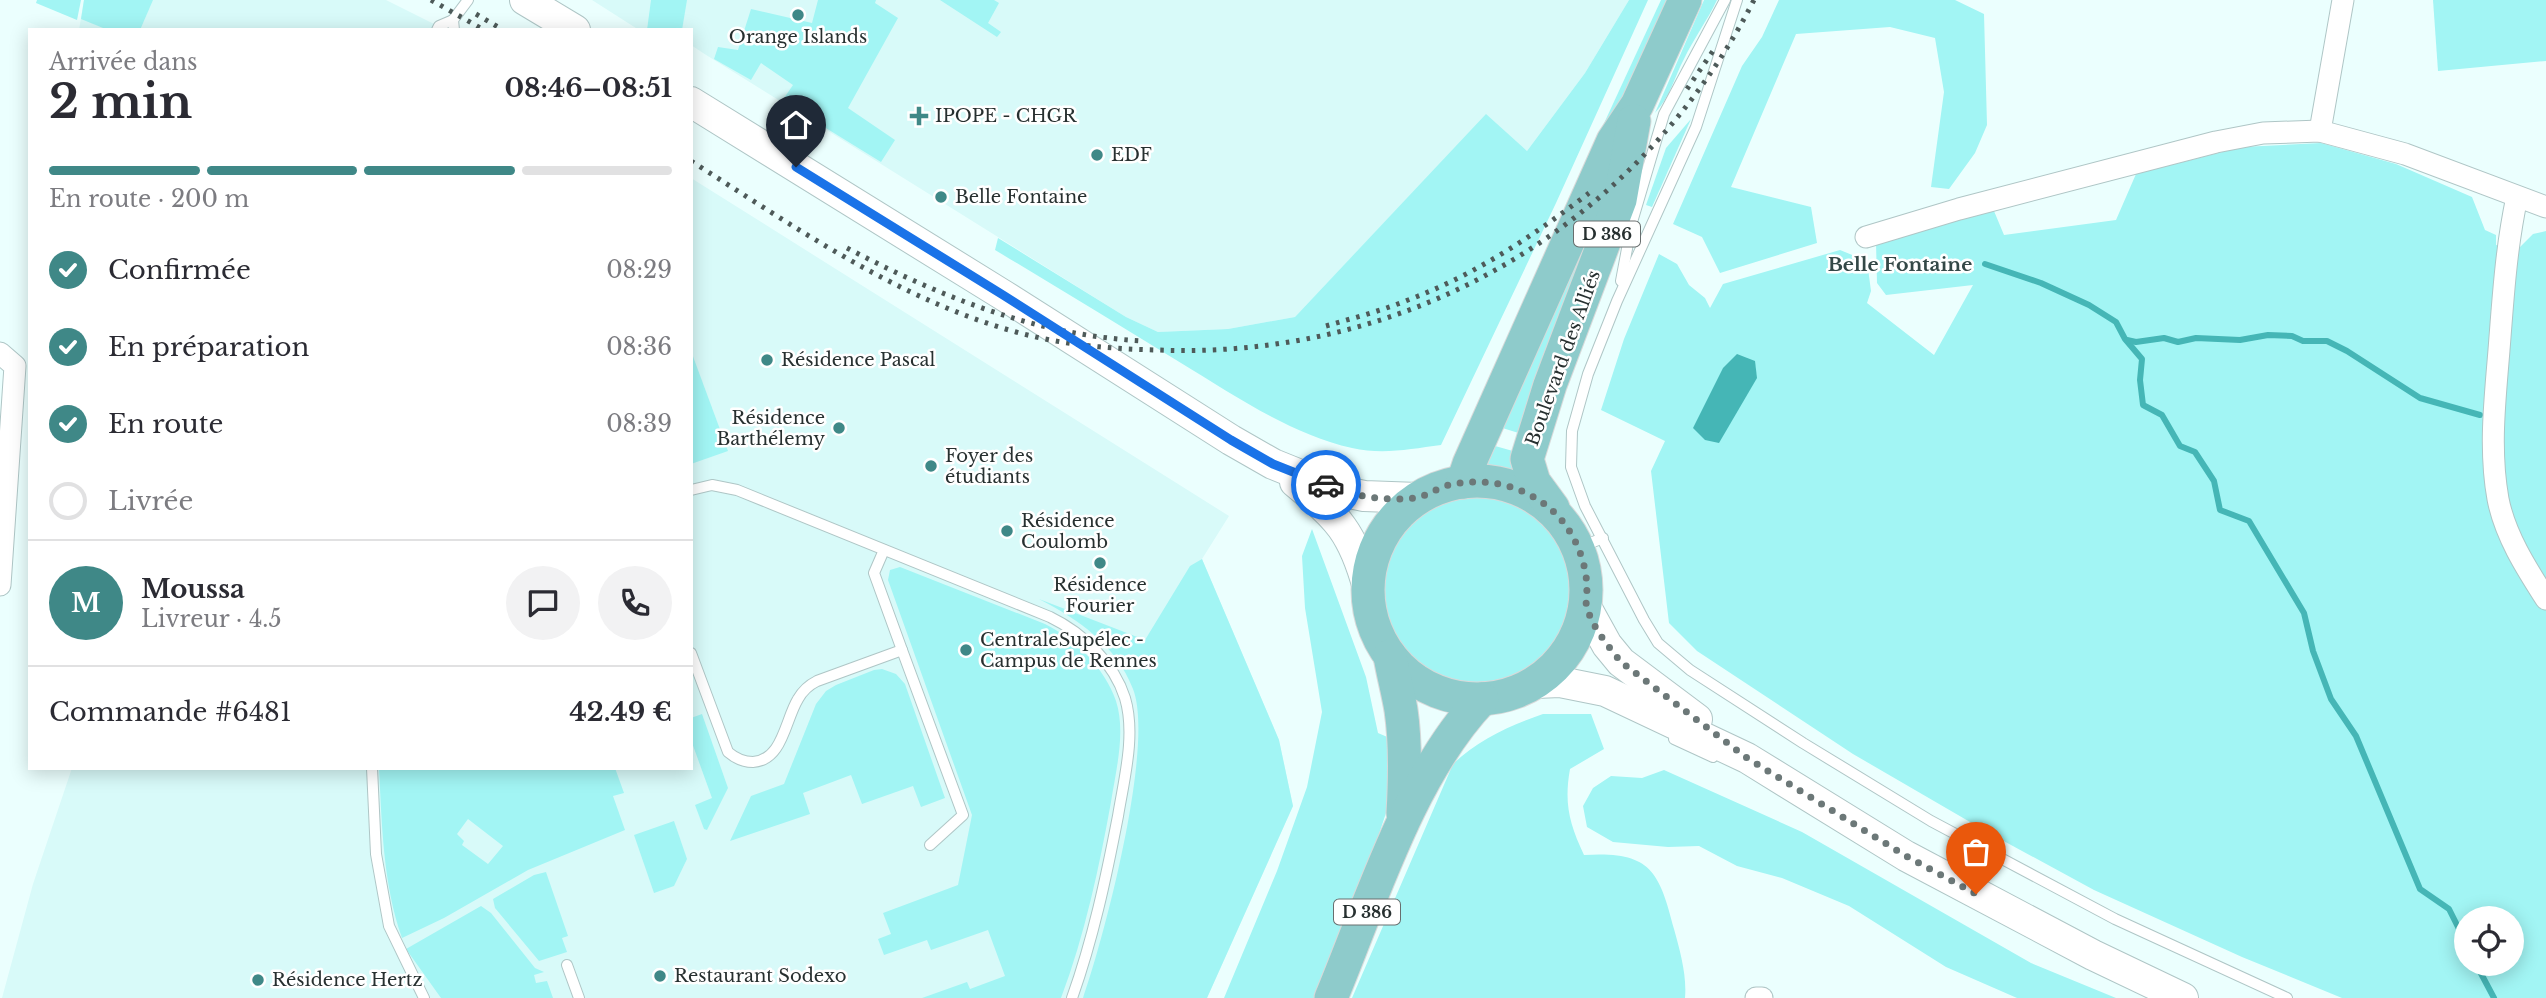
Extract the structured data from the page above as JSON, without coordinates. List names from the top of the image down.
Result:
{
  "streets": {
    "main road": ["D 386", "Boulevard des Alliés"]
  },
  "districts": ["Belle Fontaine"],
  "places": {
    "other": [
      "Orange Islands",
      "EDF",
      "Belle Fontaine",
      "Résidence Pascal",
      "Résidence Barthélemy",
      "Foyer des étudiants",
      "Résidence Coulomb",
      "Résidence Fourier",
      "CentraleSupélec - Campus de Rennes",
      "Restaurant Sodexo",
      "Résidence Hertz"
    ],
    "health": ["IPOPE - CHGR"]
  },
  "page": {
    "heading": ["2 min", "Arrivée dans", "08:46–08:51"],
    "panel": [
      "Moussa",
      "Livreur · 4.5",
      "Commande #6481",
      "42.49 €"
    ],
    "bar": "En route · 200 m",
    "list": [
      ["Confirmée", "08:29"],
      ["En préparation", "08:36"],
      ["En route", "08:39"],
      "Livrée"
    ],
    "round": "M"
  }
}
